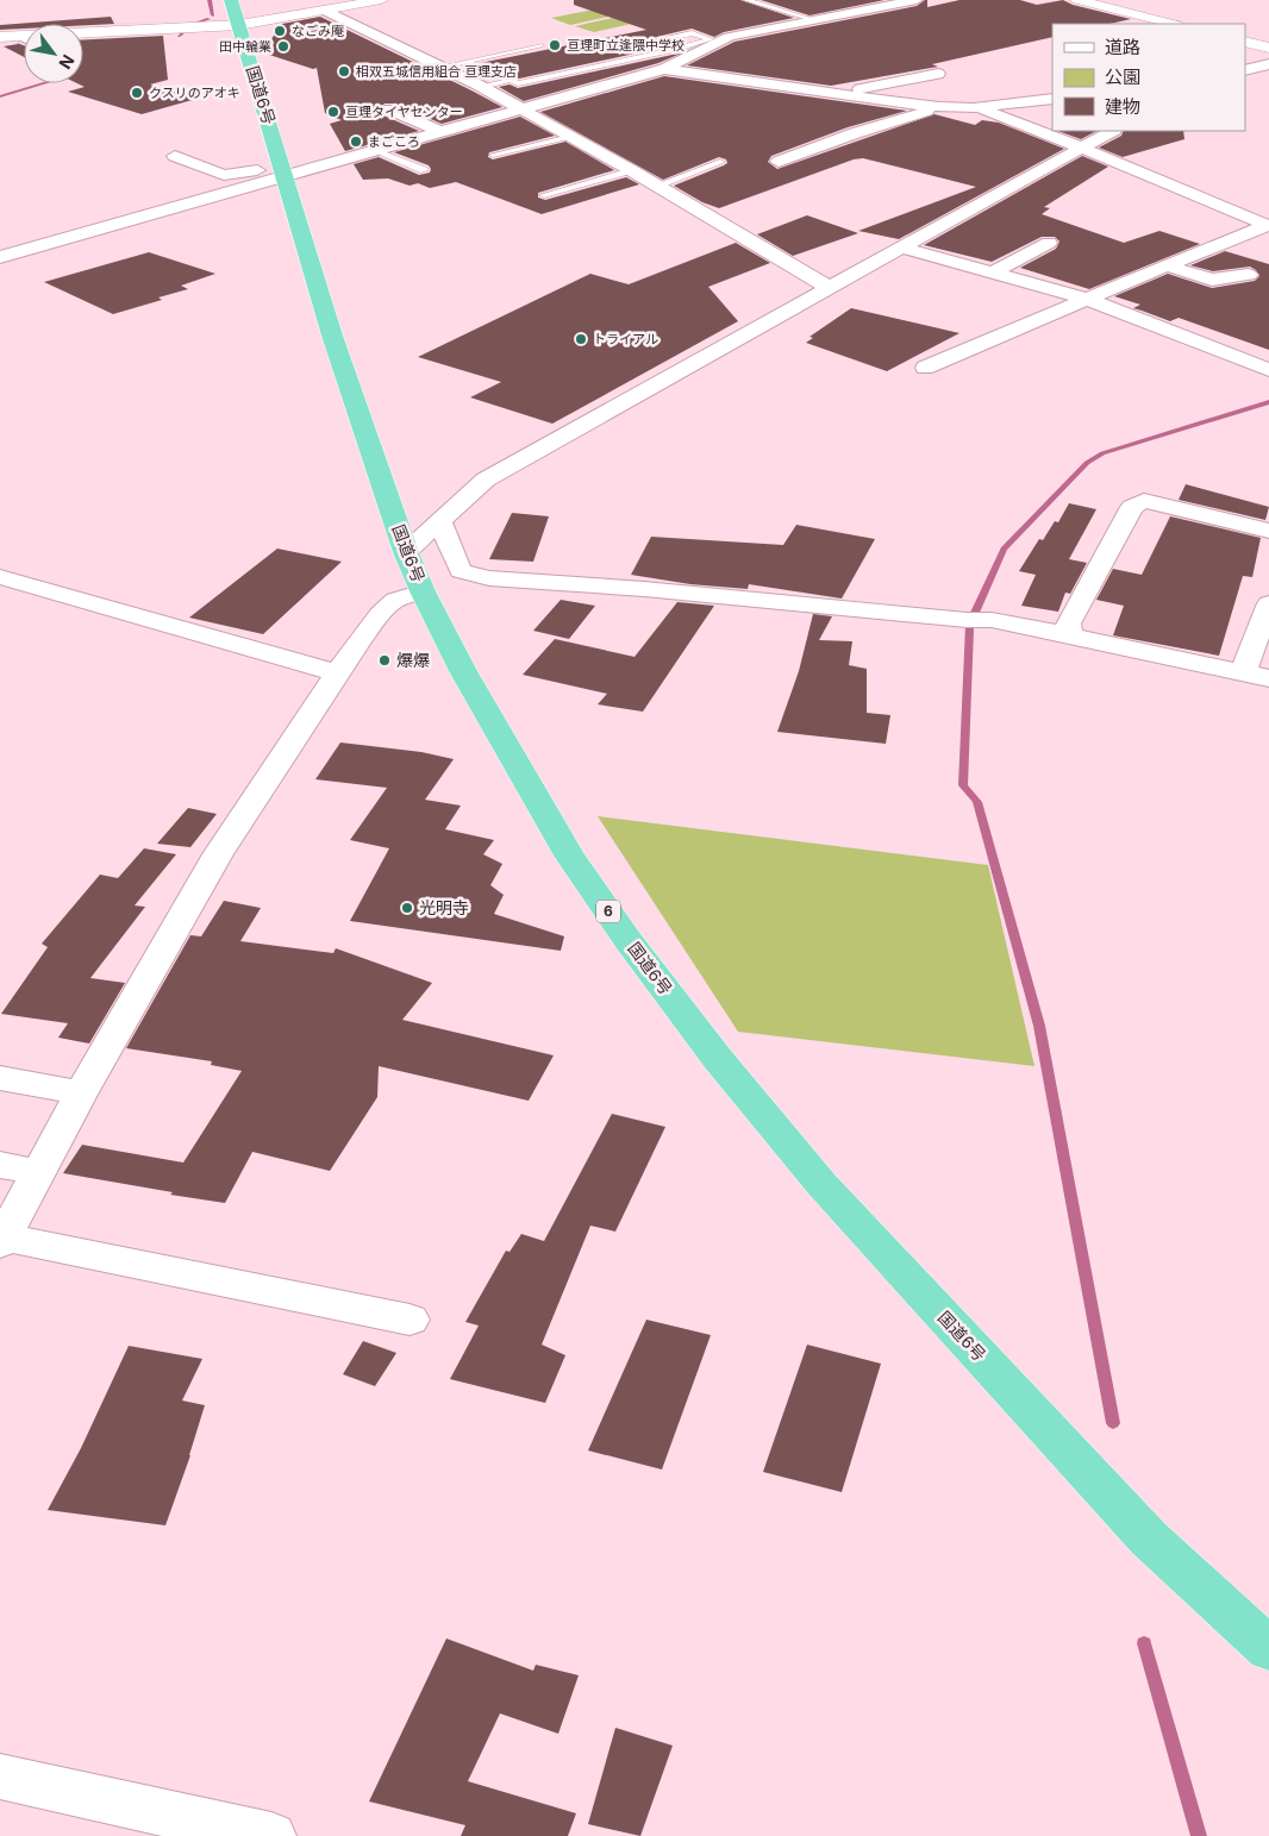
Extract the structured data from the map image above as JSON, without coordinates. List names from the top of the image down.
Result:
{
  "streets": {
    "highway": ["国道6号", "6"]
  },
  "places": [
    "なごみ庵",
    "亘理町立逢隈中学校",
    "田中輪業",
    "相双五城信用組合 亘理支店",
    "クスリのアオキ",
    "亘理タイヤセンター",
    "まごころ",
    "トライアル",
    "爆爆",
    "光明寺"
  ],
  "legend": ["道路", "公園", "建物"],
  "north": "bottom right"
}
